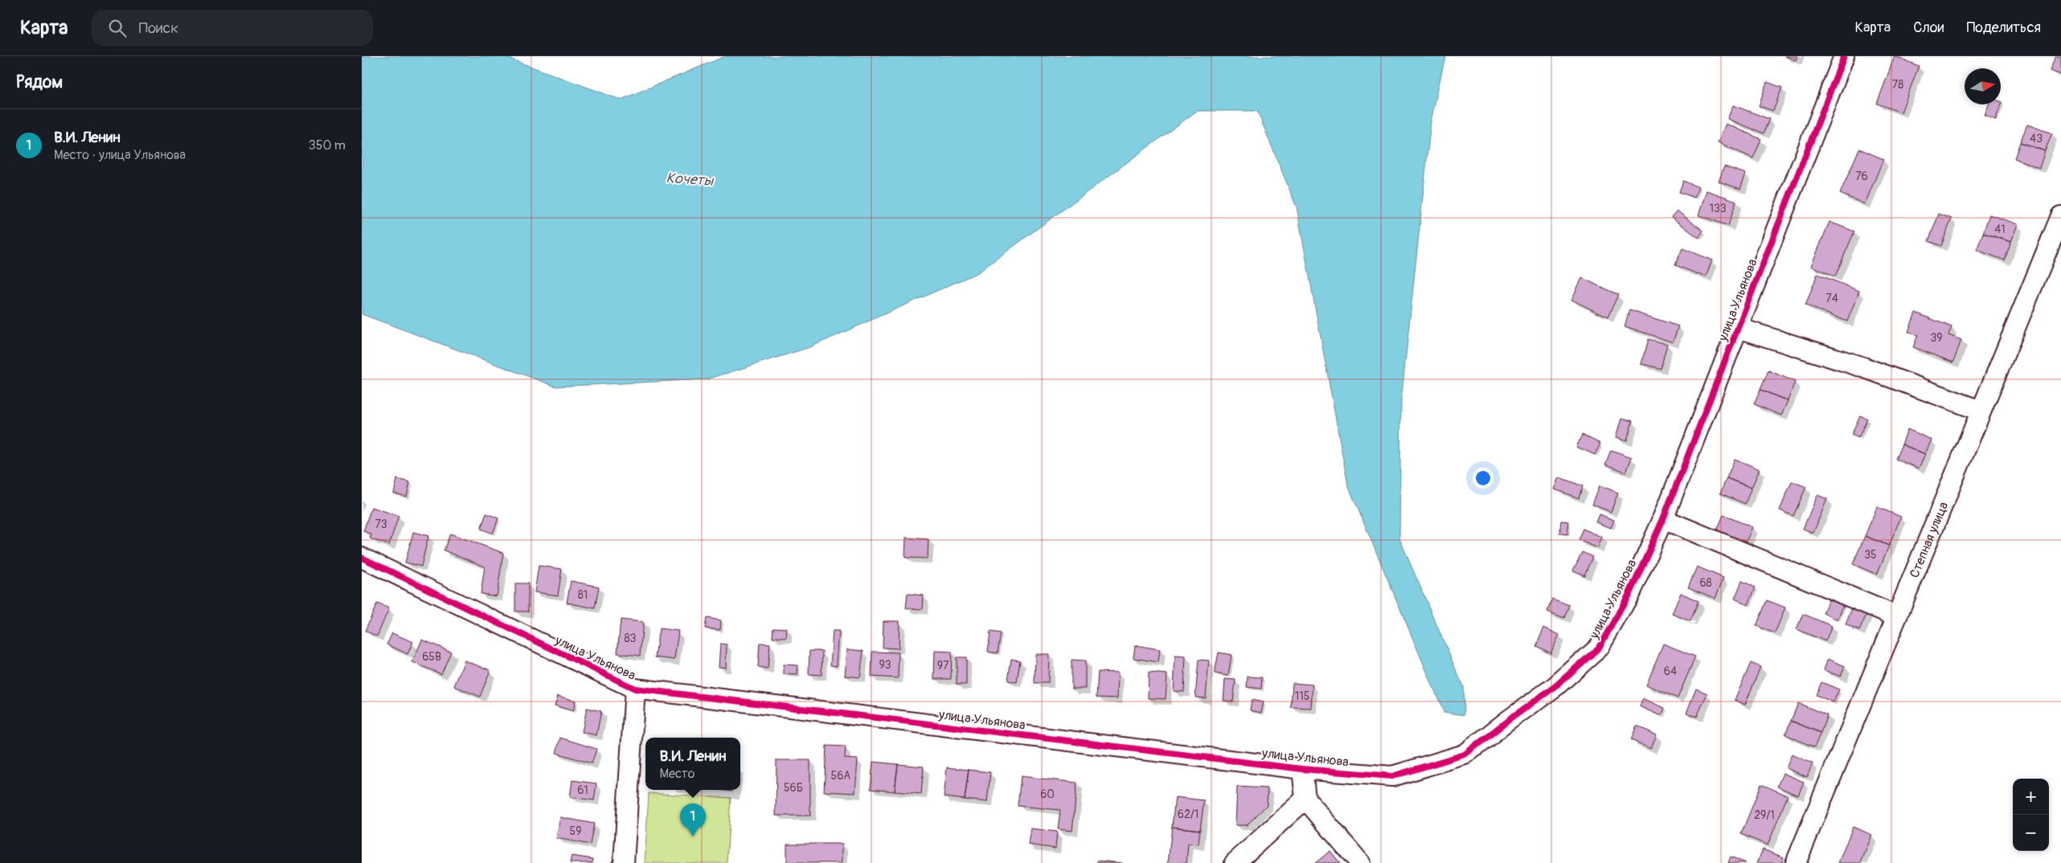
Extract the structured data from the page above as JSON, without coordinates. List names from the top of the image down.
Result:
{
  "streets": {
    "street": ["улица Ульянова", "Степная улица"]
  },
  "water": ["Кочеты"],
  "house_numbers": [
    "78",
    "43",
    "76",
    "133",
    "41",
    "74",
    "39",
    "73",
    "35",
    "68",
    "81",
    "83",
    "65В",
    "93",
    "97",
    "64",
    "115",
    "56А",
    "56Б",
    "61",
    "60",
    "62/1",
    "29/1",
    "59"
  ],
  "north": "right",
  "page": {
    "header": "Карта",
    "search": "Поиск",
    "nav": ["Карта", "Слои", "Поделиться"],
    "heading": "Рядом",
    "list": [
      {
        "mark": "1",
        "name": "В.И. Ленин",
        "note": "Место · улица Ульянова",
        "value": "350 m"
      }
    ],
    "popup": ["В.И. Ленин", "Место"],
    "map_buttons": ["+", "−"],
    "pins": "1"
  }
}
